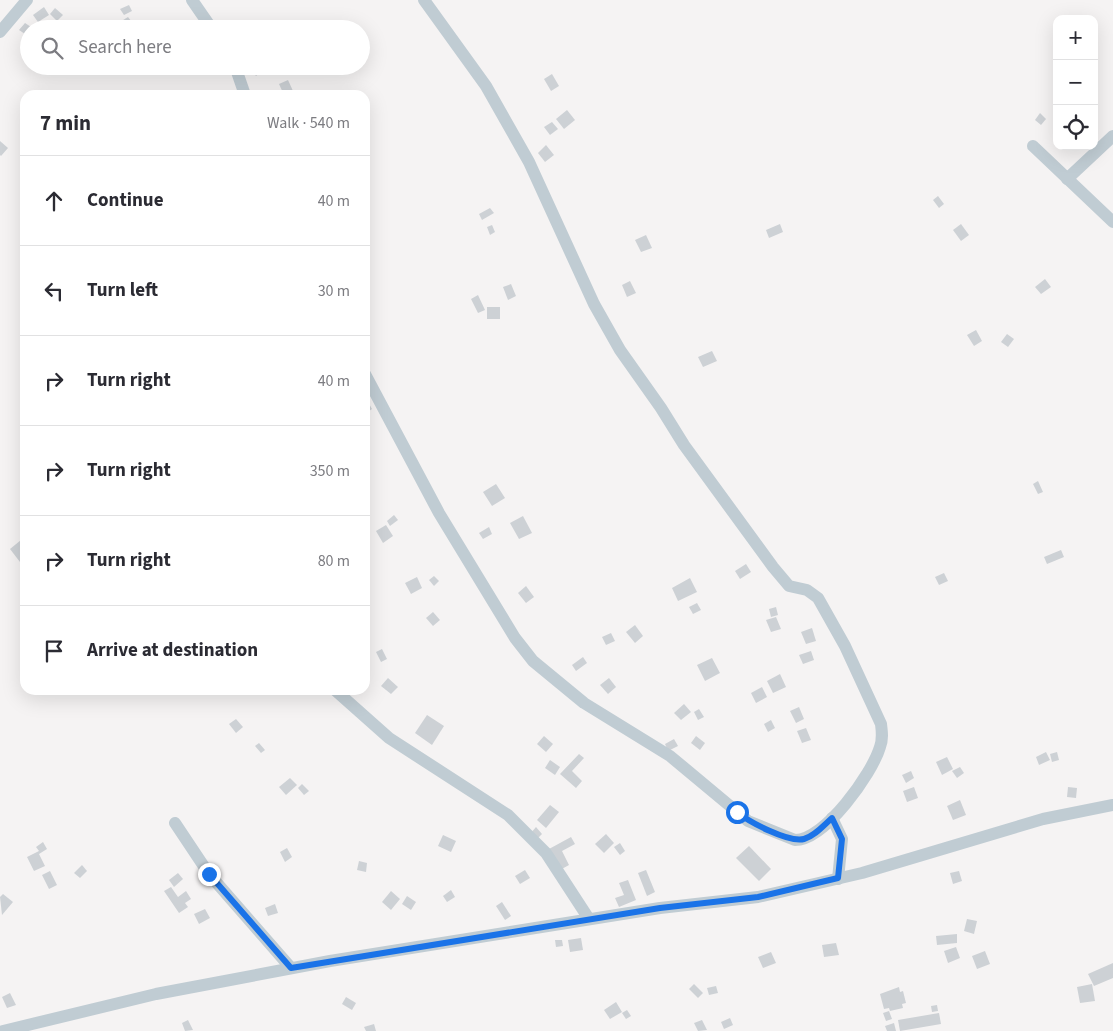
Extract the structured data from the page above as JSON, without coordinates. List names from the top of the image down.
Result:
{
  "page": {
    "map_buttons": ["+", "−"],
    "search": "Search here",
    "heading": ["7 min", "Walk · 540 m"],
    "list": [
      ["Continue", "40 m"],
      ["Turn left", "30 m"],
      ["Turn right", "40 m"],
      ["Turn right", "350 m"],
      ["Turn right", "80 m"],
      "Arrive at destination"
    ]
  }
}
